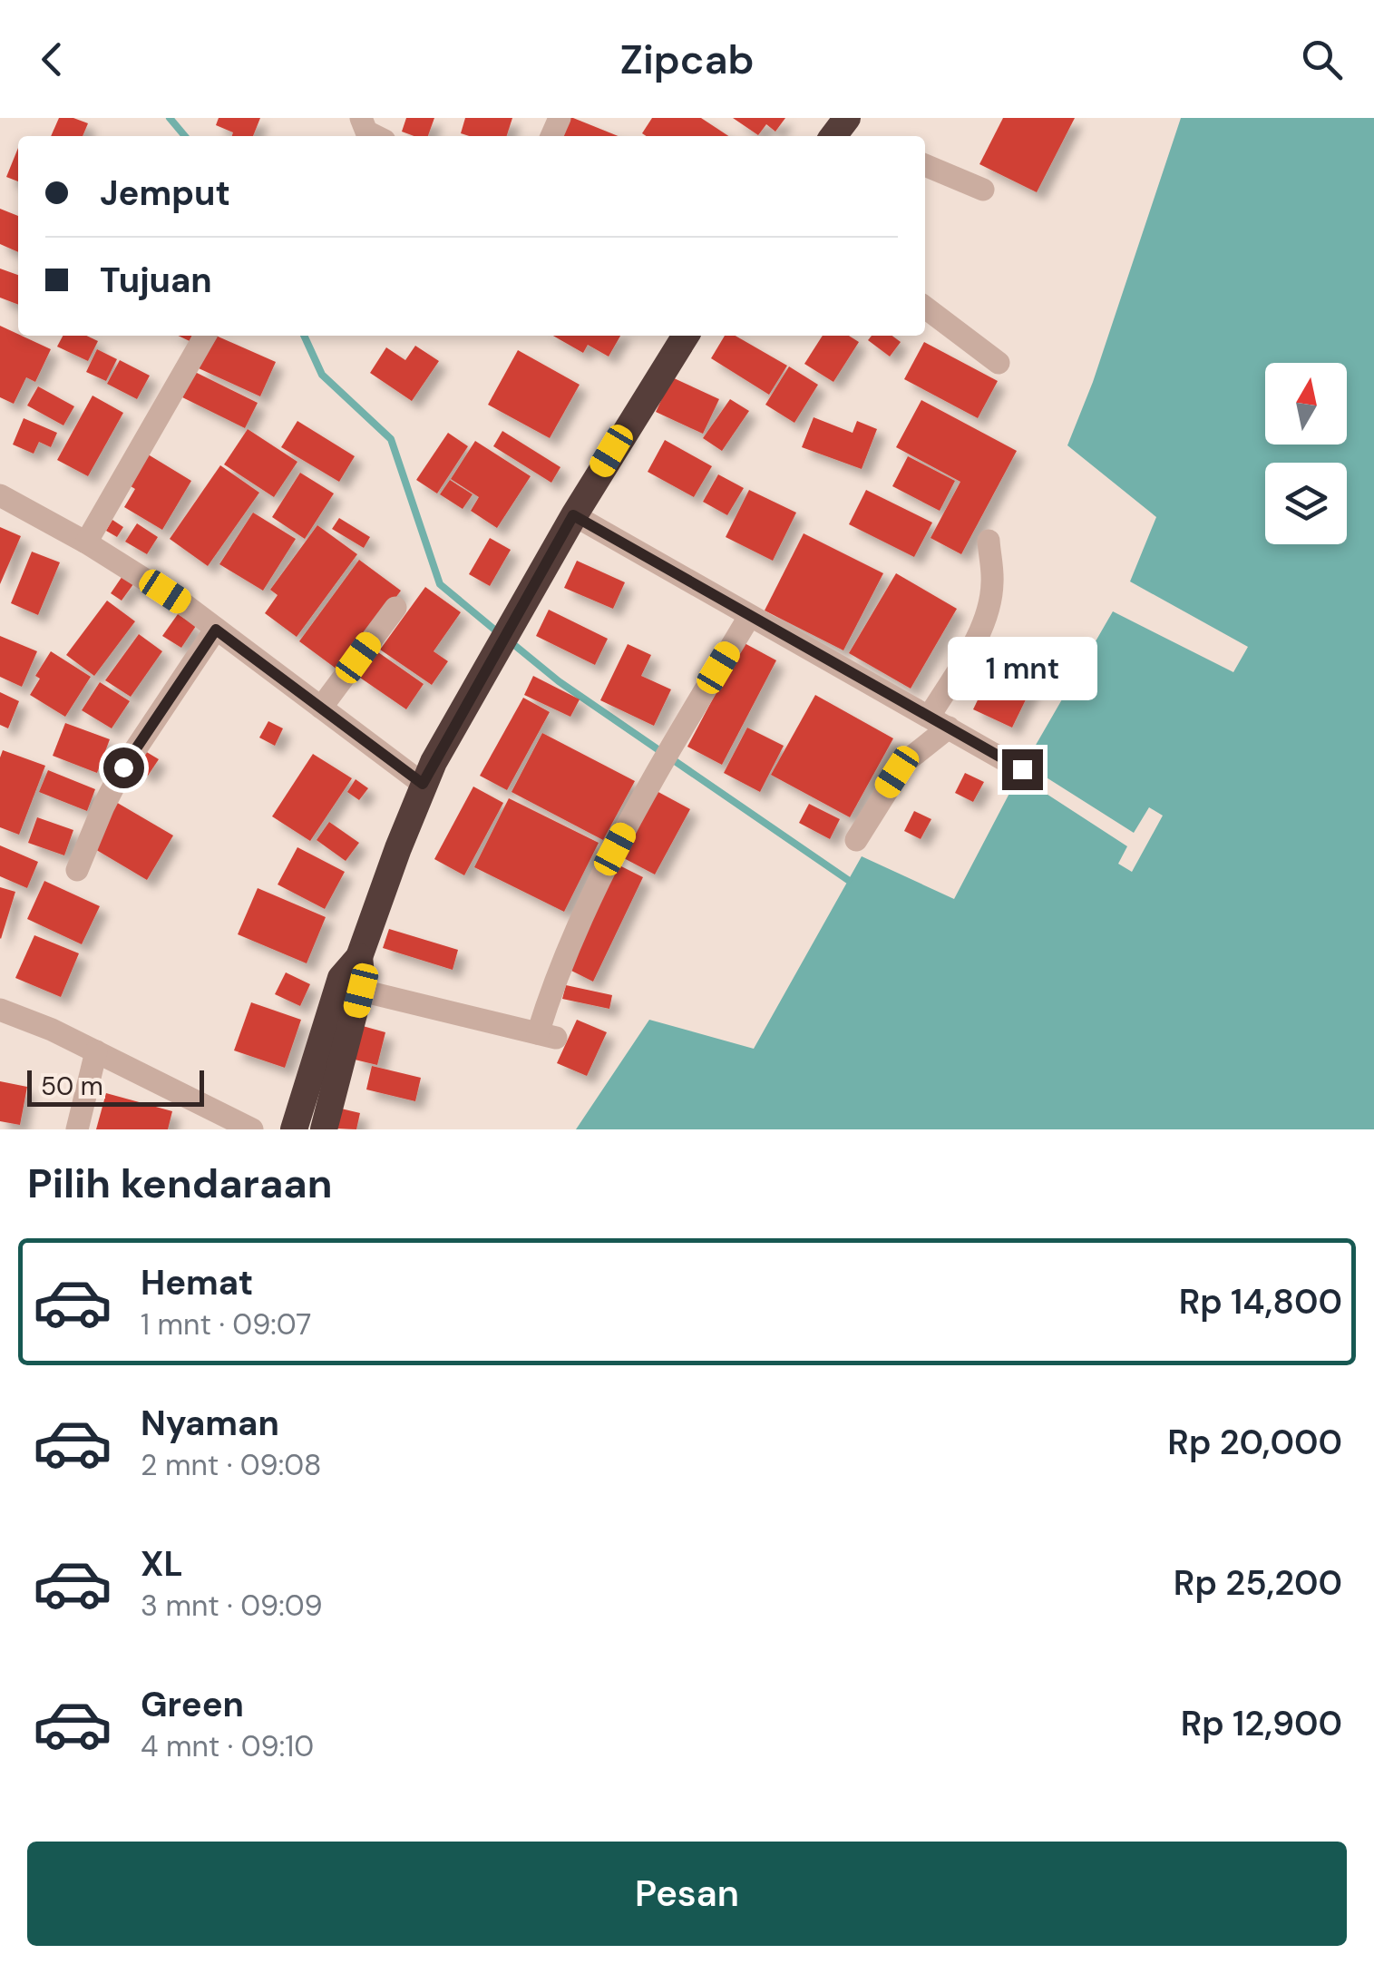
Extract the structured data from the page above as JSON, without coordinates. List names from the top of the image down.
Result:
{
  "scale_bar": "50 m",
  "north": "top",
  "page": {
    "header": "Zipcab",
    "banner": ["Jemput", "Tujuan"],
    "bubble": "1 mnt",
    "scale": "50 m",
    "heading": "Pilih kendaraan",
    "list": [
      {
        "name": "Hemat",
        "note": "1 mnt · 09:07",
        "value": "Rp 14,800"
      },
      {
        "name": "Nyaman",
        "note": "2 mnt · 09:08",
        "value": "Rp 20,000"
      },
      {
        "name": "XL",
        "note": "3 mnt · 09:09",
        "value": "Rp 25,200"
      },
      {
        "name": "Green",
        "note": "4 mnt · 09:10",
        "value": "Rp 12,900"
      }
    ],
    "buttons": "Pesan"
  }
}
